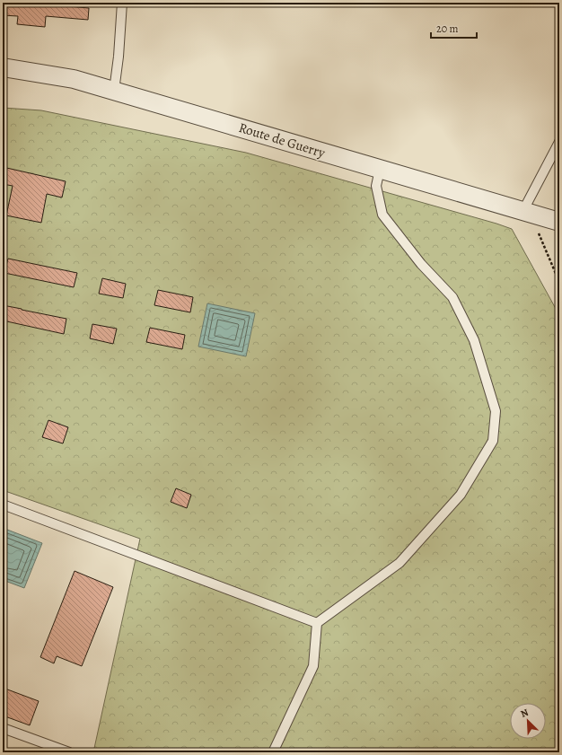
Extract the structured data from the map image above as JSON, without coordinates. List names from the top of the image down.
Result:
{
  "streets": {
    "street": ["Route de Guerry"]
  },
  "scale_bar": "20 m",
  "north": "top left"
}
